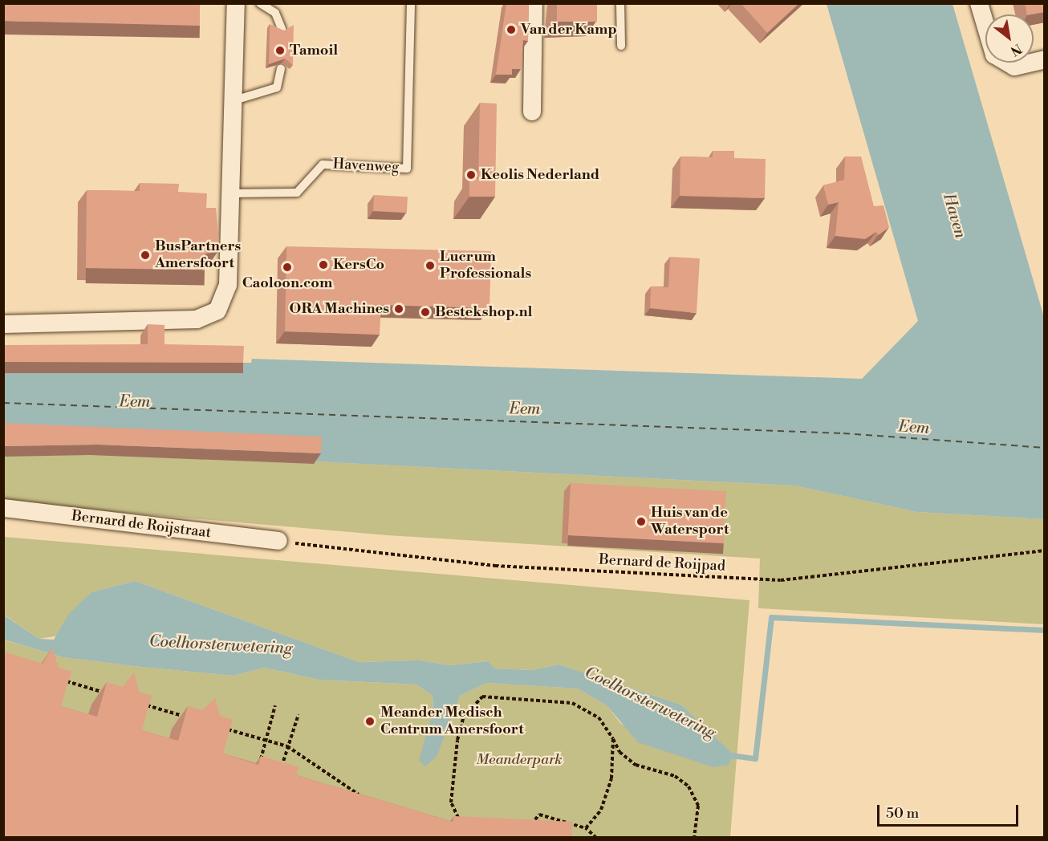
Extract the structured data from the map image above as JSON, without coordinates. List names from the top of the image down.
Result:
{
  "streets": {
    "street": ["Bernard de Roijstraat"],
    "lane": ["Havenweg"],
    "path": ["Bernard de Roijpad"]
  },
  "crossings": [
    ["Bernard de Roijstraat", "Bernard de Roijpad"]
  ],
  "water": ["Haven", "Eem", "Coelhorsterwetering"],
  "parks": ["Meanderpark"],
  "places": [
    "Van der Kamp",
    "Tamoil",
    "Keolis Nederland",
    "BusPartners Amersfoort",
    "KersCo",
    "Lucrum Professionals",
    "Caoloon.com",
    "ORA Machines",
    "Bestekshop.nl",
    "Huis van de Watersport",
    "Meander Medisch Centrum Amersfoort"
  ],
  "scale_bar": "50 m",
  "north": "bottom right"
}
